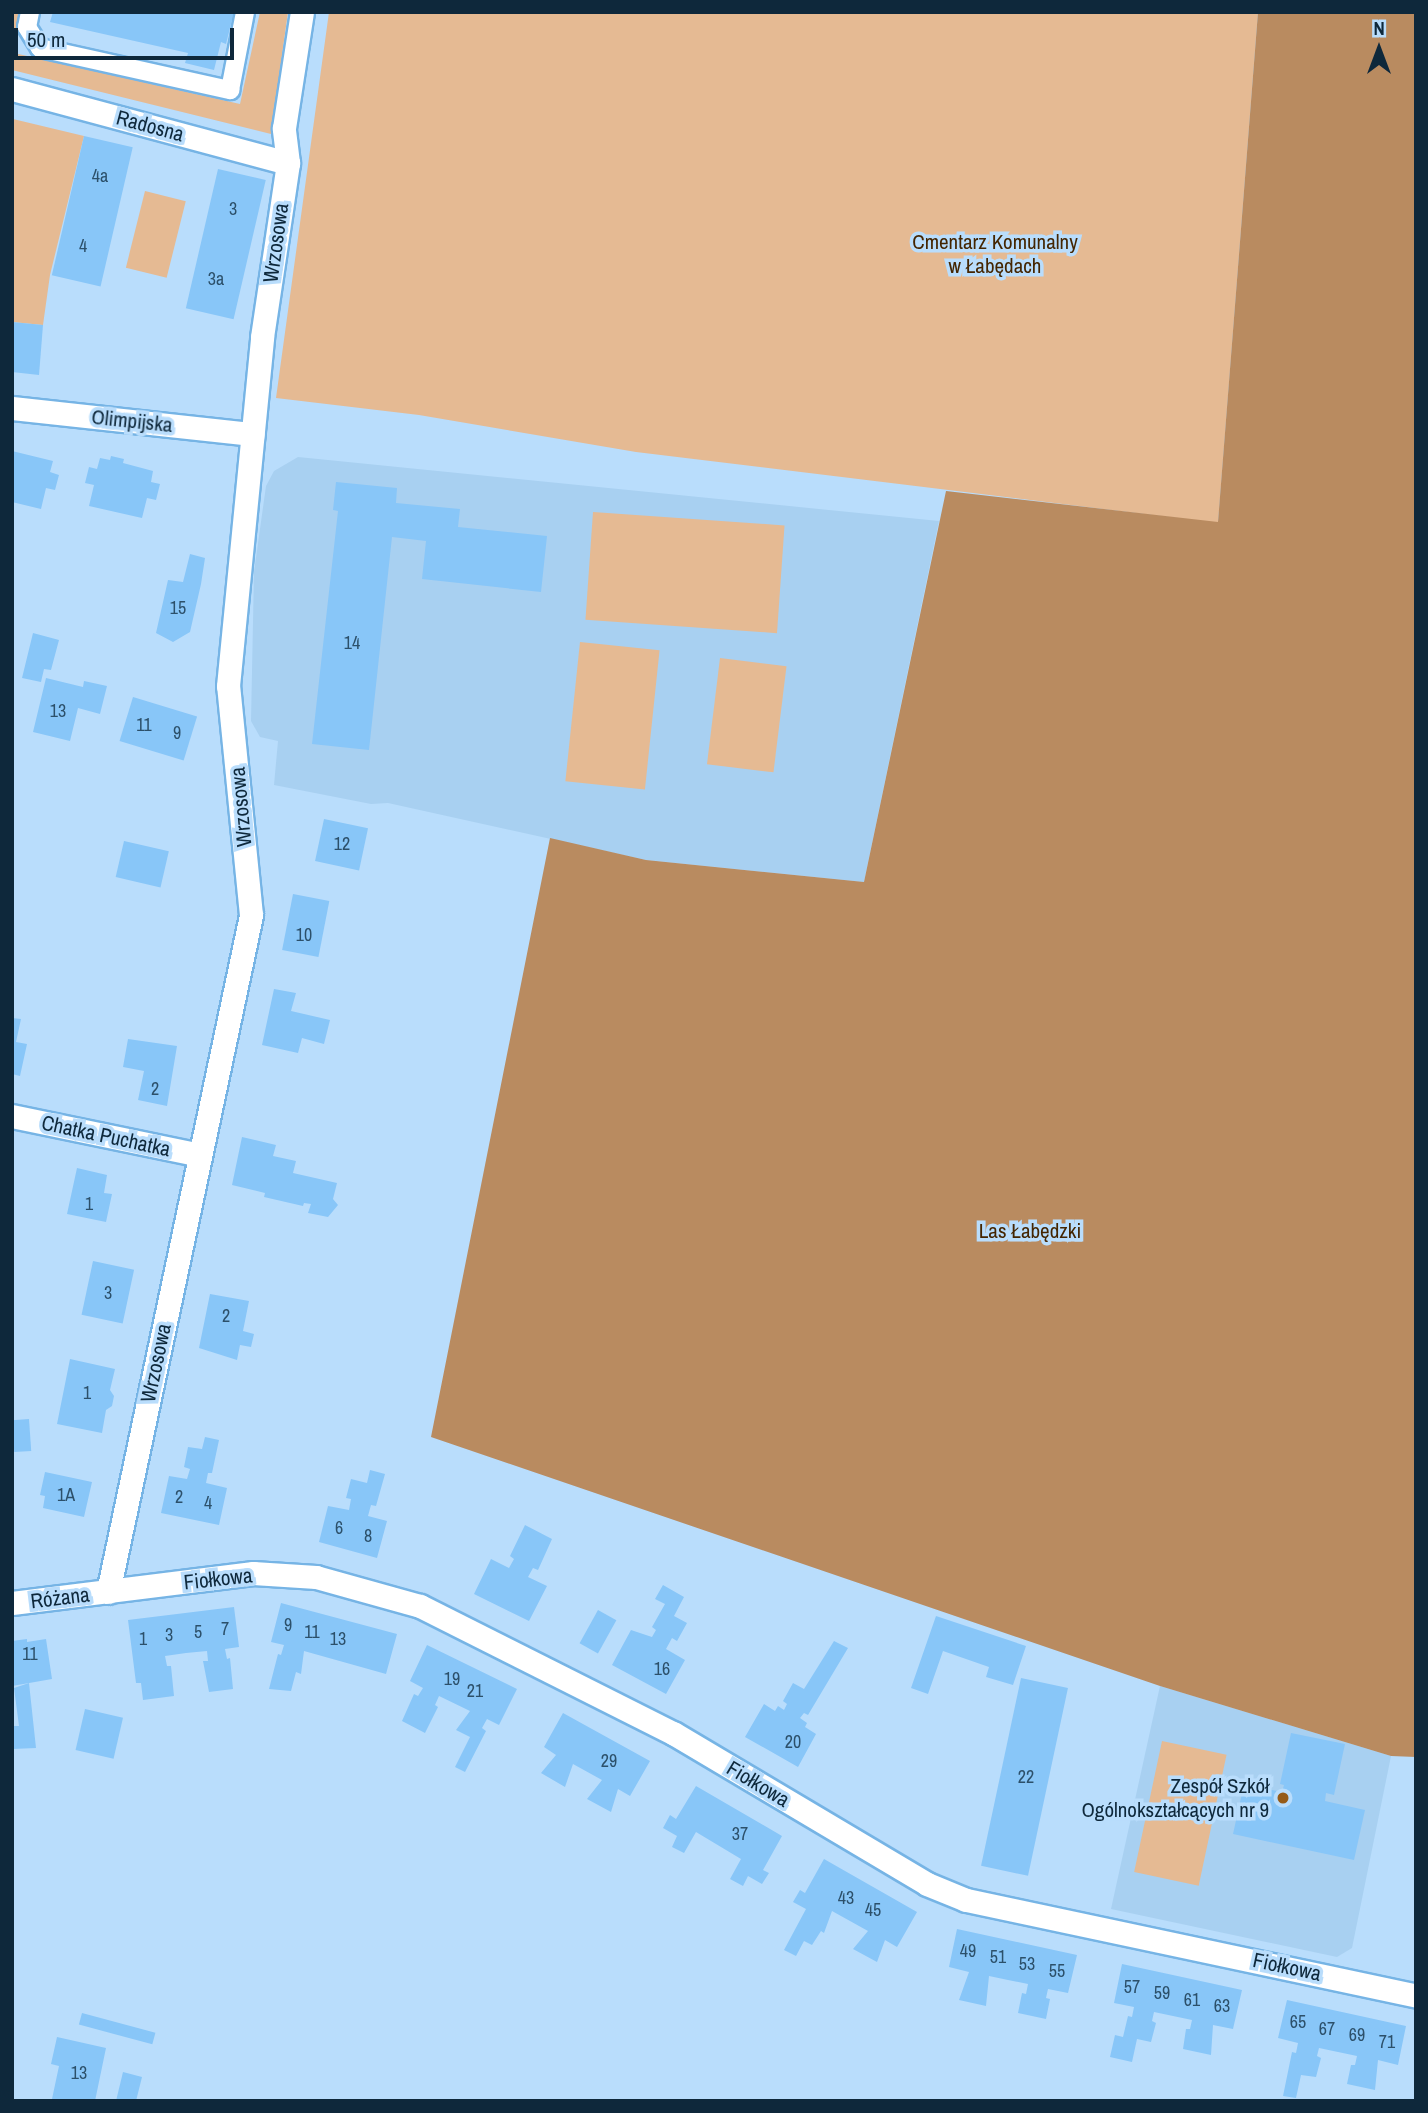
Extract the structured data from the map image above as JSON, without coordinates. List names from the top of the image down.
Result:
{
  "streets": {
    "street": [
      "Radosna",
      "Wrzosowa",
      "Olimpijska",
      "Chatka Puchatka",
      "Fiołkowa",
      "Różana"
    ]
  },
  "crossings": [
    ["Radosna", "Wrzosowa"],
    ["Wrzosowa", "Olimpijska"],
    ["Wrzosowa", "Chatka Puchatka"],
    ["Wrzosowa", "Fiołkowa"],
    ["Wrzosowa", "Różana"],
    ["Fiołkowa", "Różana"]
  ],
  "parks": ["Cmentarz Komunalny w Łabędach", "Las Łabędzki"],
  "places": ["Zespół Szkół Ogólnokształcących nr 9"],
  "house_numbers": [
    "4a",
    "3",
    "4",
    "3a",
    "15",
    "14",
    "13",
    "11",
    "9",
    "12",
    "10",
    "2",
    "1",
    "3",
    "2",
    "1",
    "1A",
    "2",
    "4",
    "6",
    "8",
    "9",
    "7",
    "5",
    "11",
    "3",
    "1",
    "13",
    "11",
    "16",
    "19",
    "21",
    "20",
    "29",
    "22",
    "37",
    "43",
    "45",
    "49",
    "51",
    "53",
    "55",
    "57",
    "59",
    "61",
    "63",
    "65",
    "67",
    "69",
    "71",
    "13"
  ],
  "scale_bar": "50 m",
  "north": "top"
}
